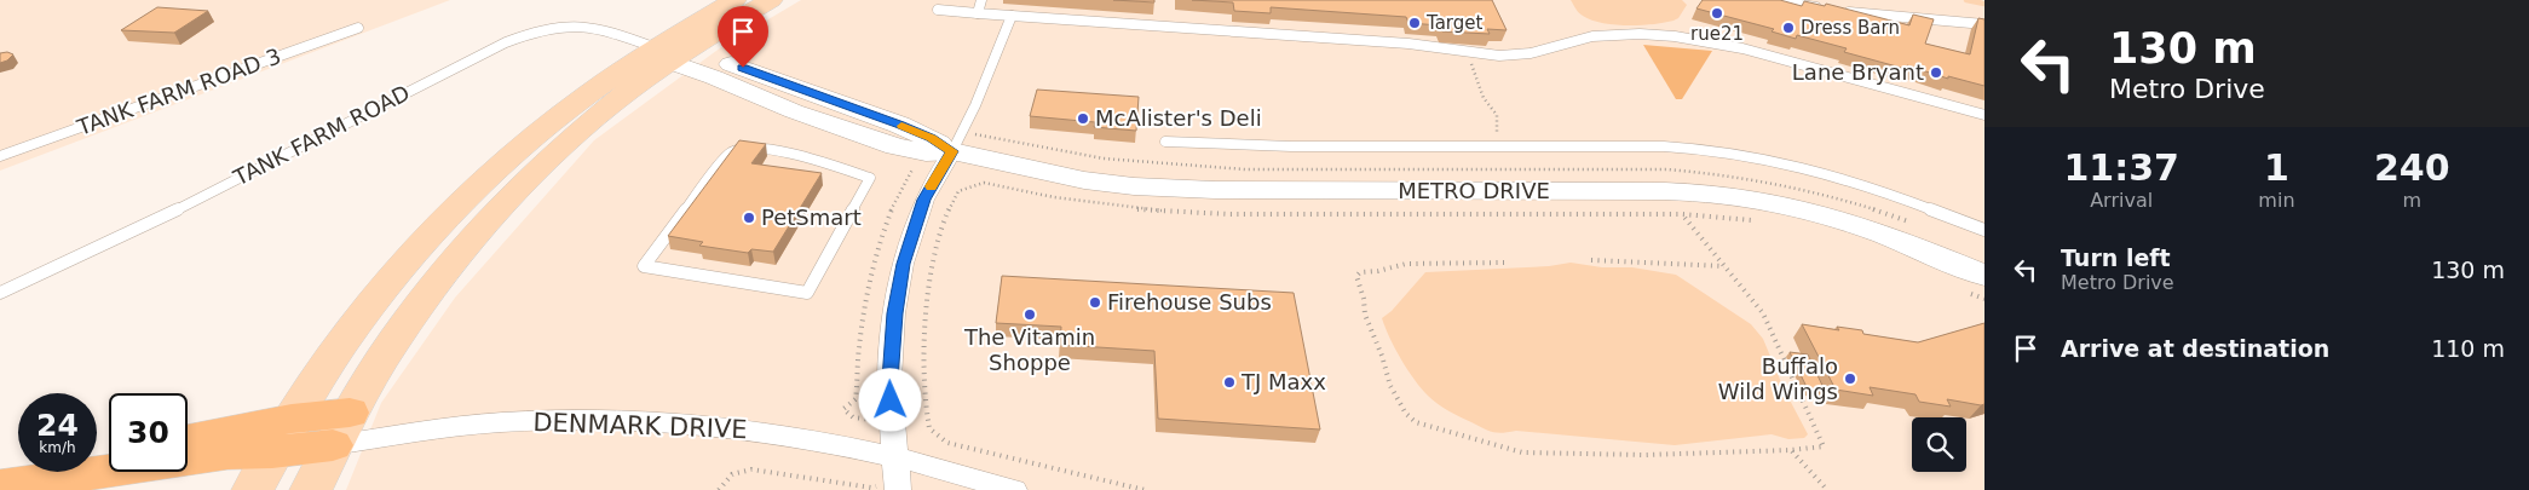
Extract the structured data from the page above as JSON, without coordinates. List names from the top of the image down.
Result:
{
  "streets": {
    "street": ["METRO DRIVE", "DENMARK DRIVE"],
    "lane": ["TANK FARM ROAD 3", "TANK FARM ROAD"]
  },
  "crossings": [
    ["TANK FARM ROAD", "METRO DRIVE"]
  ],
  "places": [
    "rue21",
    "Target",
    "Dress Barn",
    "Lane Bryant",
    "McAlister's Deli",
    "PetSmart",
    "Firehouse Subs",
    "The Vitamin Shoppe",
    "Buffalo Wild Wings",
    "TJ Maxx"
  ],
  "page": {
    "turn": ["130 m", "Metro Drive"],
    "eta": [
      "11:37",
      "Arrival",
      "1",
      "min",
      "240",
      "m"
    ],
    "list": [
      {
        "name": "Turn left",
        "note": "Metro Drive",
        "value": "130 m"
      },
      {
        "name": "Arrive at destination",
        "value": "110 m"
      }
    ],
    "speed": "24 km/h",
    "limit": "30"
  }
}
